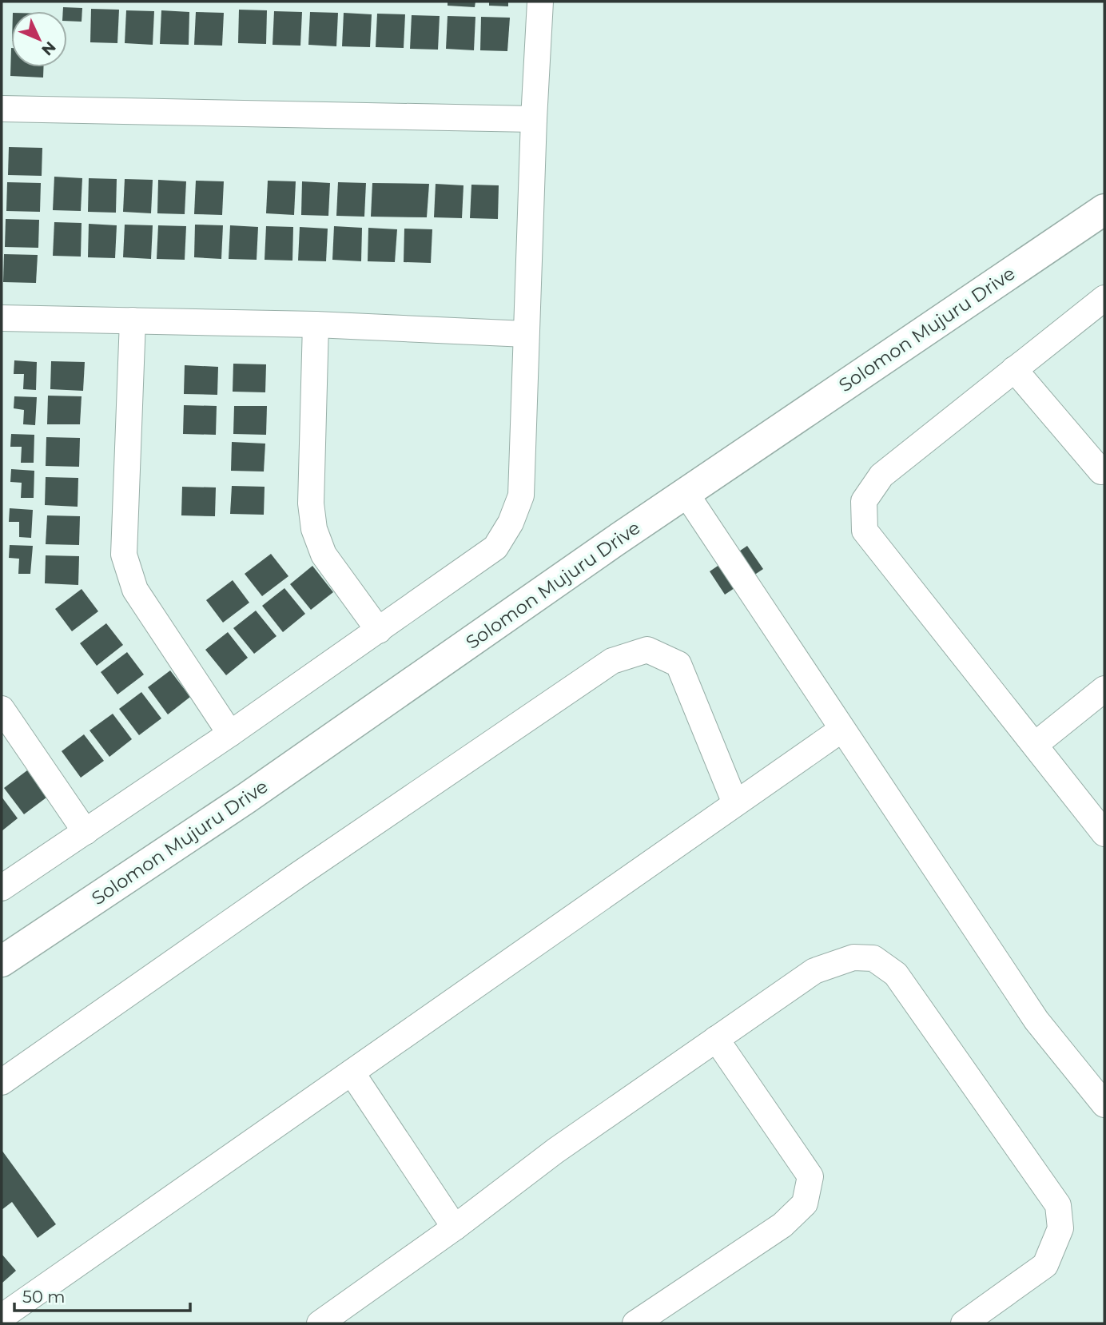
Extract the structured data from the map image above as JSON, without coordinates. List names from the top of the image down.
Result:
{
  "streets": {
    "street": ["Solomon Mujuru Drive"]
  },
  "scale_bar": "50 m",
  "north": "bottom right"
}
